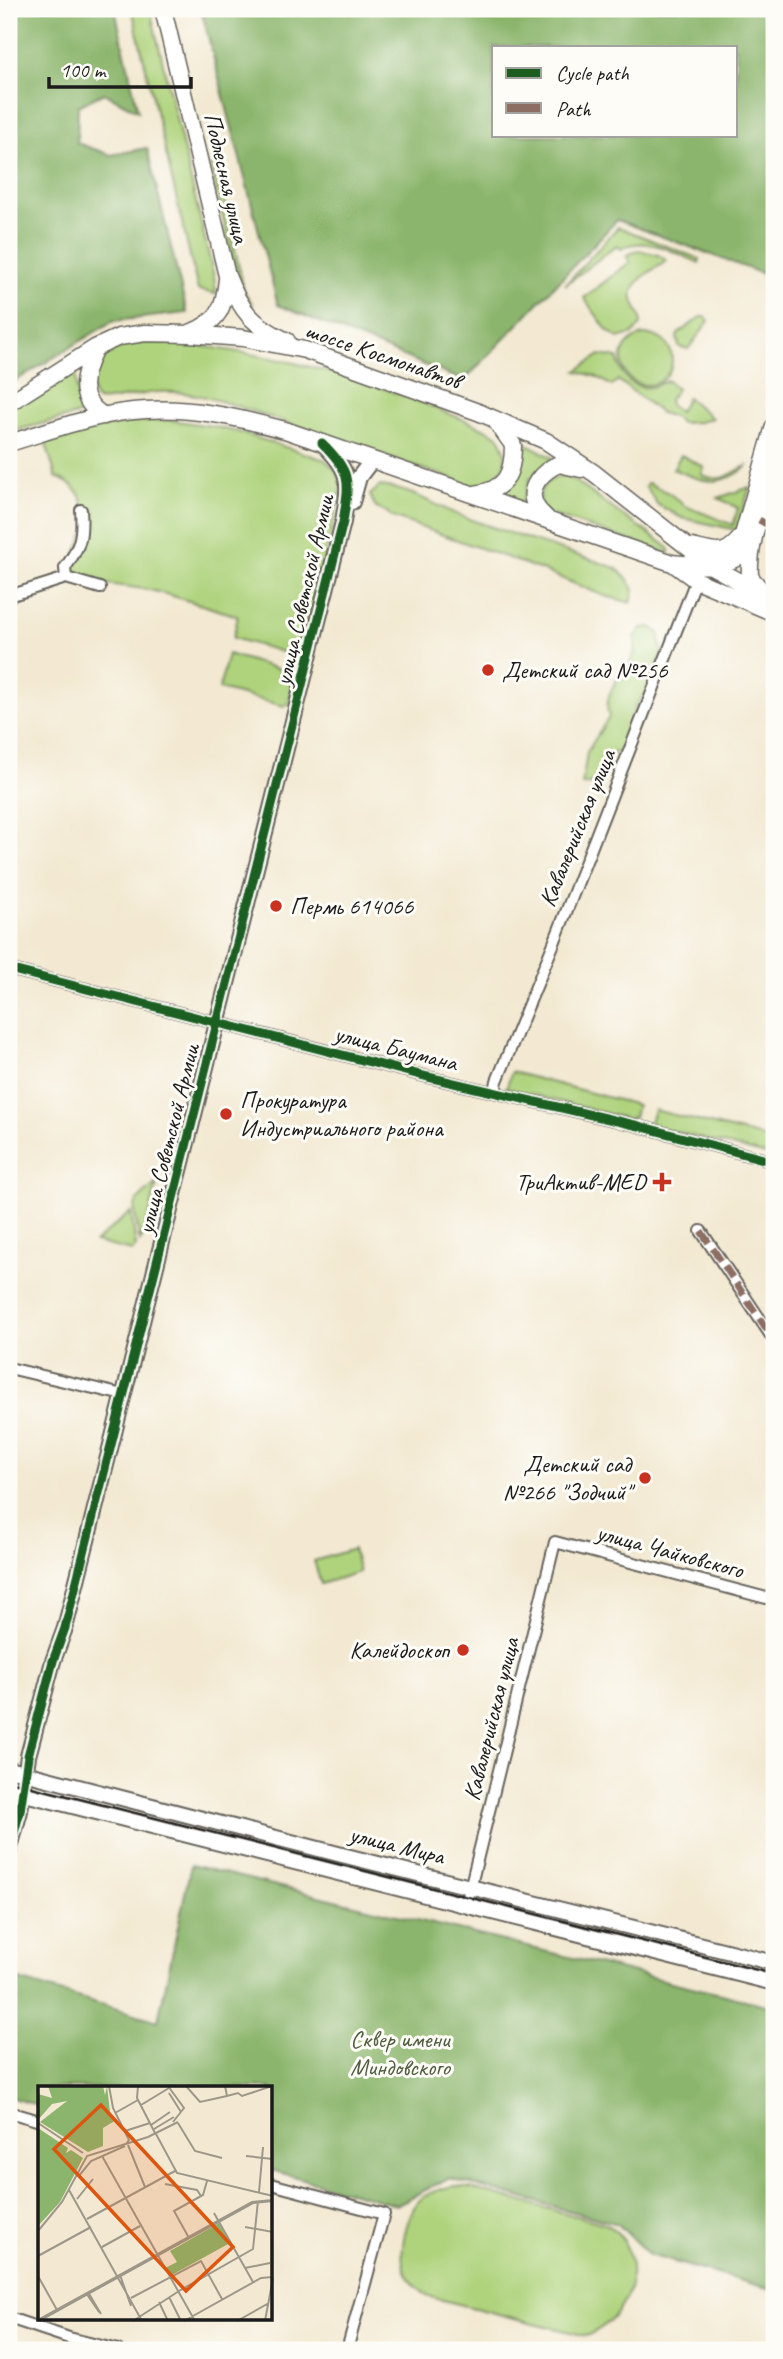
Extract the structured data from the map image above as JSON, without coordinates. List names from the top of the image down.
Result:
{
  "streets": {
    "main road": [
      "Подлесная улица",
      "шоссе Космонавтов",
      "улица Советской Армии",
      "улица Мира"
    ],
    "street": ["Кавалерийская улица", "улица Баумана", "улица Чайковского"]
  },
  "crossings": [
    ["Подлесная улица", "шоссе Космонавтов"],
    ["шоссе Космонавтов", "улица Советской Армии"],
    ["шоссе Космонавтов", "Кавалерийская улица"],
    ["улица Советской Армии", "улица Баумана"],
    ["улица Советской Армии", "улица Мира"],
    ["Кавалерийская улица", "улица Баумана"],
    ["Кавалерийская улица", "улица Чайковского"],
    ["Кавалерийская улица", "улица Мира"]
  ],
  "parks": ["Сквер имени Миндовского"],
  "places": {
    "other": [
      "Детский сад №256",
      "Пермь 614066",
      "Прокуратура Индустриального района",
      "Детский сад №266 \"Зодчий\"",
      "Калейдоскоп"
    ],
    "health": ["ТриАктив-MED"]
  },
  "legend": ["Cycle path", "Path"],
  "scale_bar": "100 m"
}
